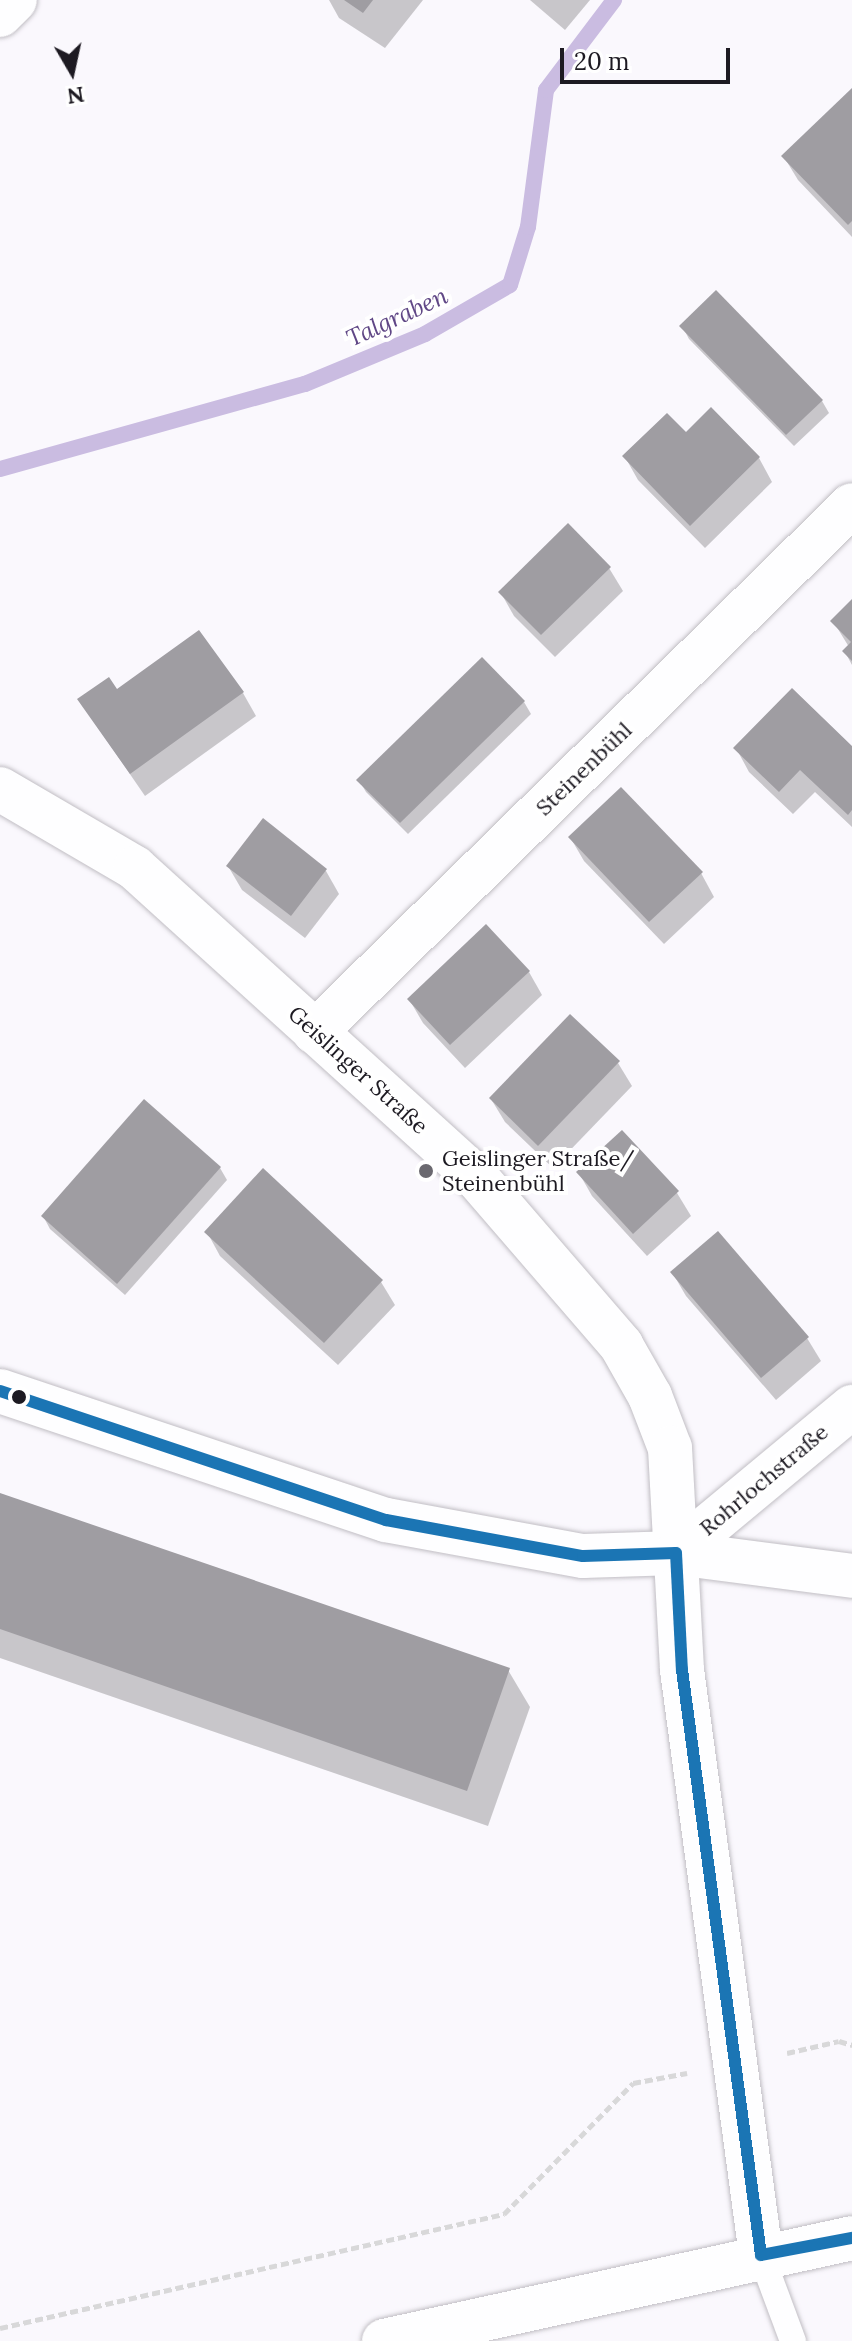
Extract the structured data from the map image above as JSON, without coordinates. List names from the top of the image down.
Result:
{
  "streets": {
    "street": ["Steinenbühl", "Geislinger Straße", "Rohrlochstraße"]
  },
  "crossings": [
    ["Steinenbühl", "Geislinger Straße"],
    ["Geislinger Straße", "Rohrlochstraße"]
  ],
  "water": ["Talgraben"],
  "places": ["Geislinger Straße/ Steinenbühl"],
  "scale_bar": "20 m",
  "north": "bottom"
}
